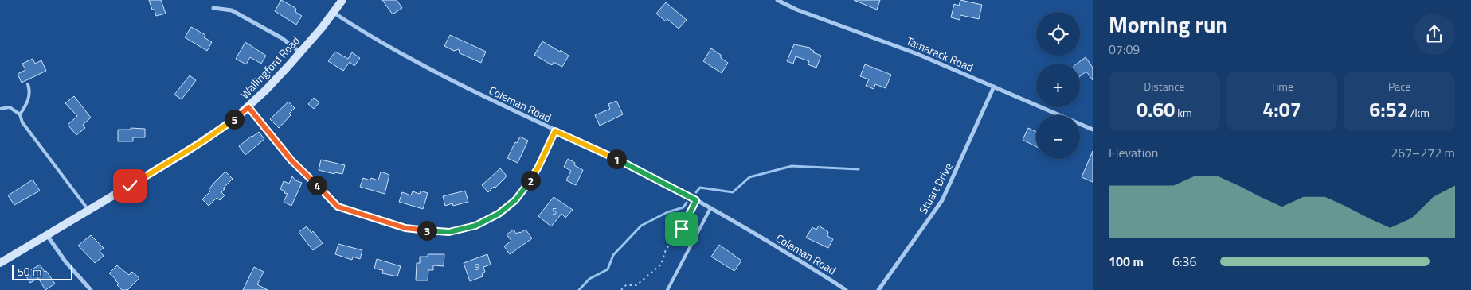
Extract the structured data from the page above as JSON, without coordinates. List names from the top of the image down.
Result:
{
  "streets": {
    "street": [
      "Tamarack Road",
      "Wallingford Road",
      "Coleman Road",
      "Stuart Drive"
    ]
  },
  "crossings": [
    ["Tamarack Road", "Stuart Drive"],
    ["Wallingford Road", "Coleman Road"]
  ],
  "house_numbers": ["5", "9"],
  "scale_bar": "50 m",
  "page": {
    "heading": ["Morning run", "07:09"],
    "map_buttons": ["+", "−"],
    "stats": [
      ["Distance", "0.60 km"],
      ["Time", "4:07"],
      ["Pace", "6:52 /km"]
    ],
    "pins": [
      "5",
      "1",
      "2",
      "4",
      "3"
    ],
    "chart": ["Elevation", "267–272 m"],
    "list": [
      {
        "name": "100 m",
        "note": "6:36"
      }
    ],
    "scale": "50 m"
  }
}
